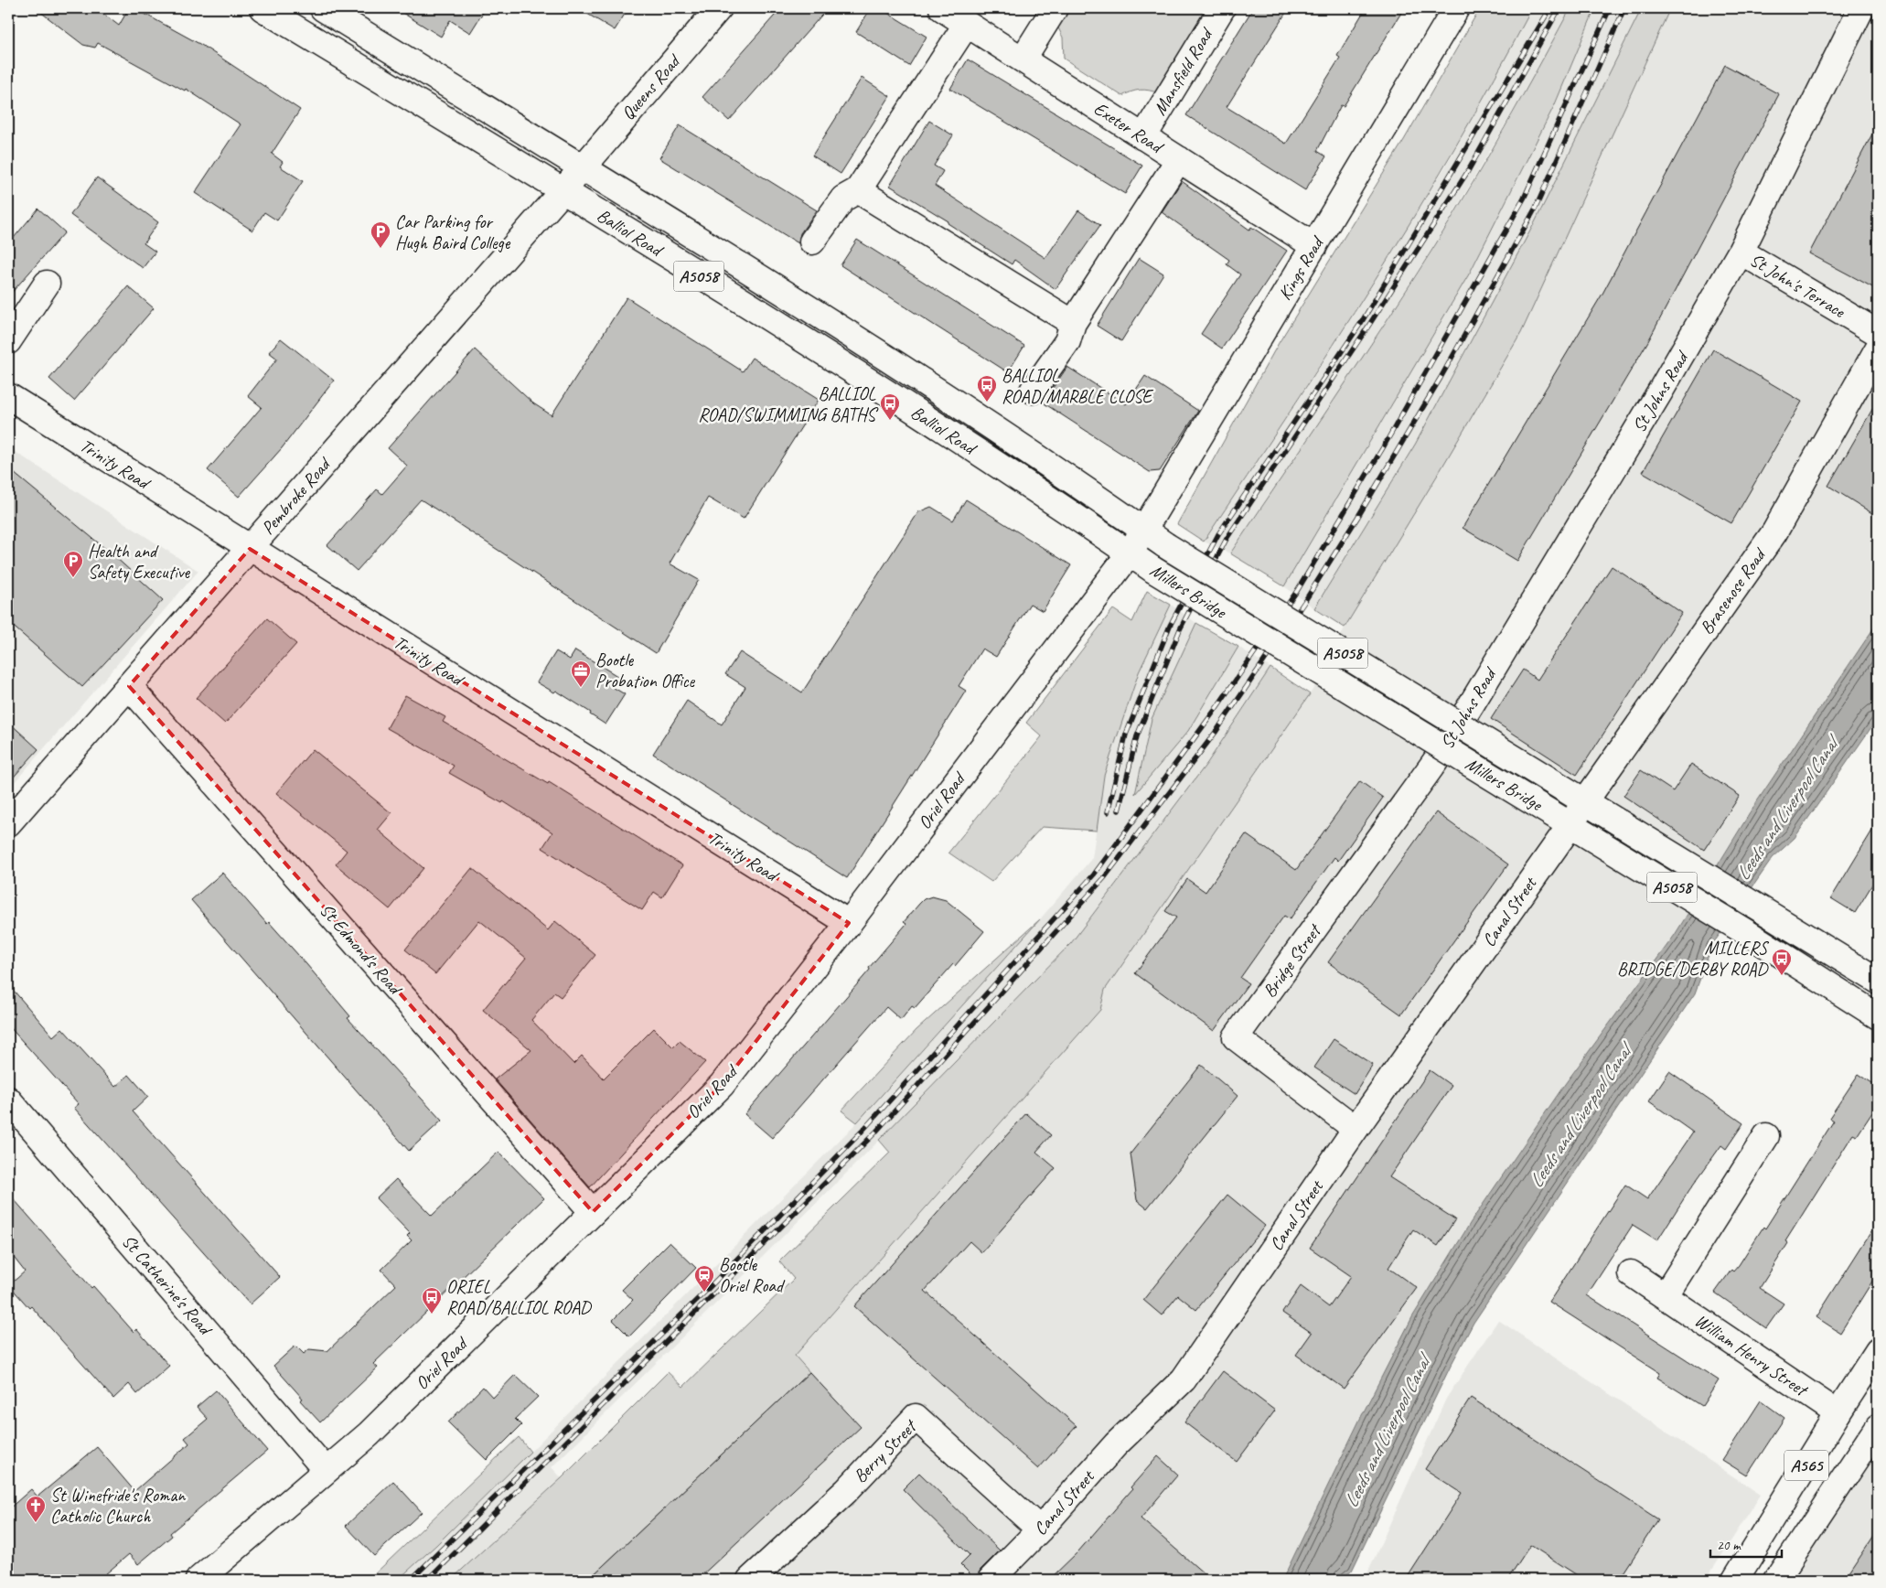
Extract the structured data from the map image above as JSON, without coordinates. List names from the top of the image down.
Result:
{
  "streets": {
    "main road": [
      "Mansfield Road",
      "Queens Road",
      "Exeter Road",
      "Balliol Road",
      "Kings Road",
      "A5058",
      "St John's Terrace",
      "St Johns Road",
      "Trinity Road",
      "Pembroke Road",
      "Millers Bridge",
      "Brasenose Road",
      "Oriel Road",
      "Canal Street",
      "St Edmond's Road",
      "Bridge Street",
      "St Catherine's Road",
      "William Henry Street",
      "Berry Street",
      "A565"
    ]
  },
  "crossings": [
    ["Mansfield Road", "Exeter Road"],
    ["Queens Road", "Balliol Road"],
    ["Queens Road", "Pembroke Road"],
    ["Exeter Road", "Kings Road"],
    ["Balliol Road", "Kings Road"],
    ["Balliol Road", "Pembroke Road"],
    ["Balliol Road", "Millers Bridge"],
    ["Balliol Road", "Oriel Road"],
    ["Kings Road", "Millers Bridge"],
    ["Kings Road", "Oriel Road"],
    ["St John's Terrace", "St Johns Road"],
    ["St Johns Road", "Bridge Street"],
    ["Trinity Road", "Pembroke Road"],
    ["Trinity Road", "Oriel Road"],
    ["Pembroke Road", "St Edmond's Road"],
    ["Millers Bridge", "Brasenose Road"],
    ["Millers Bridge", "Oriel Road"],
    ["Millers Bridge", "Canal Street"],
    ["Brasenose Road", "Canal Street"],
    ["Oriel Road", "St Edmond's Road"],
    ["Oriel Road", "St Catherine's Road"],
    ["Canal Street", "Bridge Street"],
    ["Canal Street", "Berry Street"],
    ["William Henry Street", "A565"]
  ],
  "water": ["Leeds and Liverpool Canal"],
  "places": {
    "parking": ["Car Parking for Hugh Baird College", "Health and Safety Executive"],
    "bus stop": [
      "BALLIOL ROAD/MARBLE CLOSE",
      "BALLIOL ROAD/SWIMMING BATHS",
      "MILLERS BRIDGE/DERBY ROAD",
      "ORIEL ROAD/BALLIOL ROAD"
    ],
    "office": ["Bootle Probation Office"],
    "station": ["Bootle Oriel Road"],
    "church": ["St Winefride's Roman Catholic Church"]
  },
  "scale_bar": "20 m"
}
